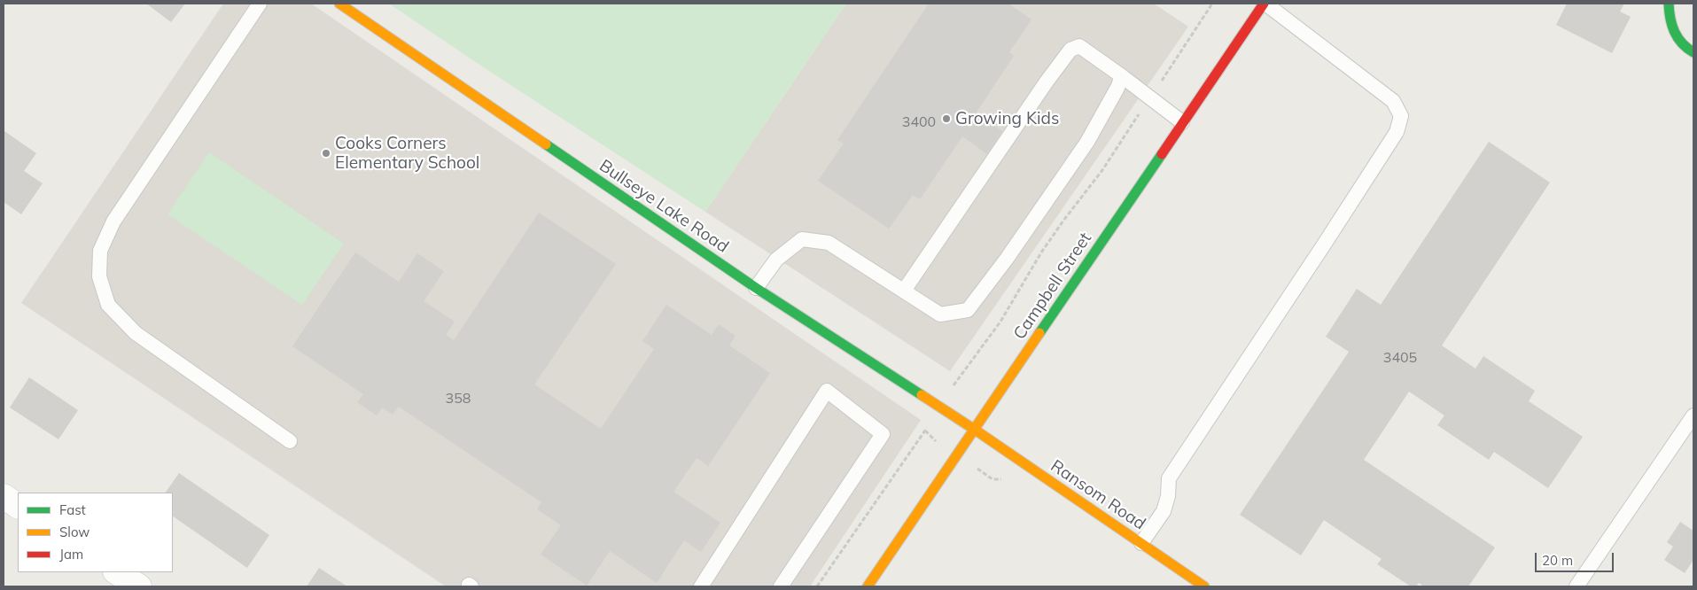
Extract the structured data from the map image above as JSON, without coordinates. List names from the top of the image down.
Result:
{
  "streets": {
    "main road": ["Bullseye Lake Road", "Campbell Street", "Ransom Road"]
  },
  "crossings": [
    ["Bullseye Lake Road", "Campbell Street"],
    ["Bullseye Lake Road", "Ransom Road"],
    ["Campbell Street", "Ransom Road"]
  ],
  "places": ["Growing Kids", "Cooks Corners Elementary School"],
  "house_numbers": ["3400", "3405", "358"],
  "legend": ["Fast", "Slow", "Jam"],
  "scale_bar": "20 m"
}
